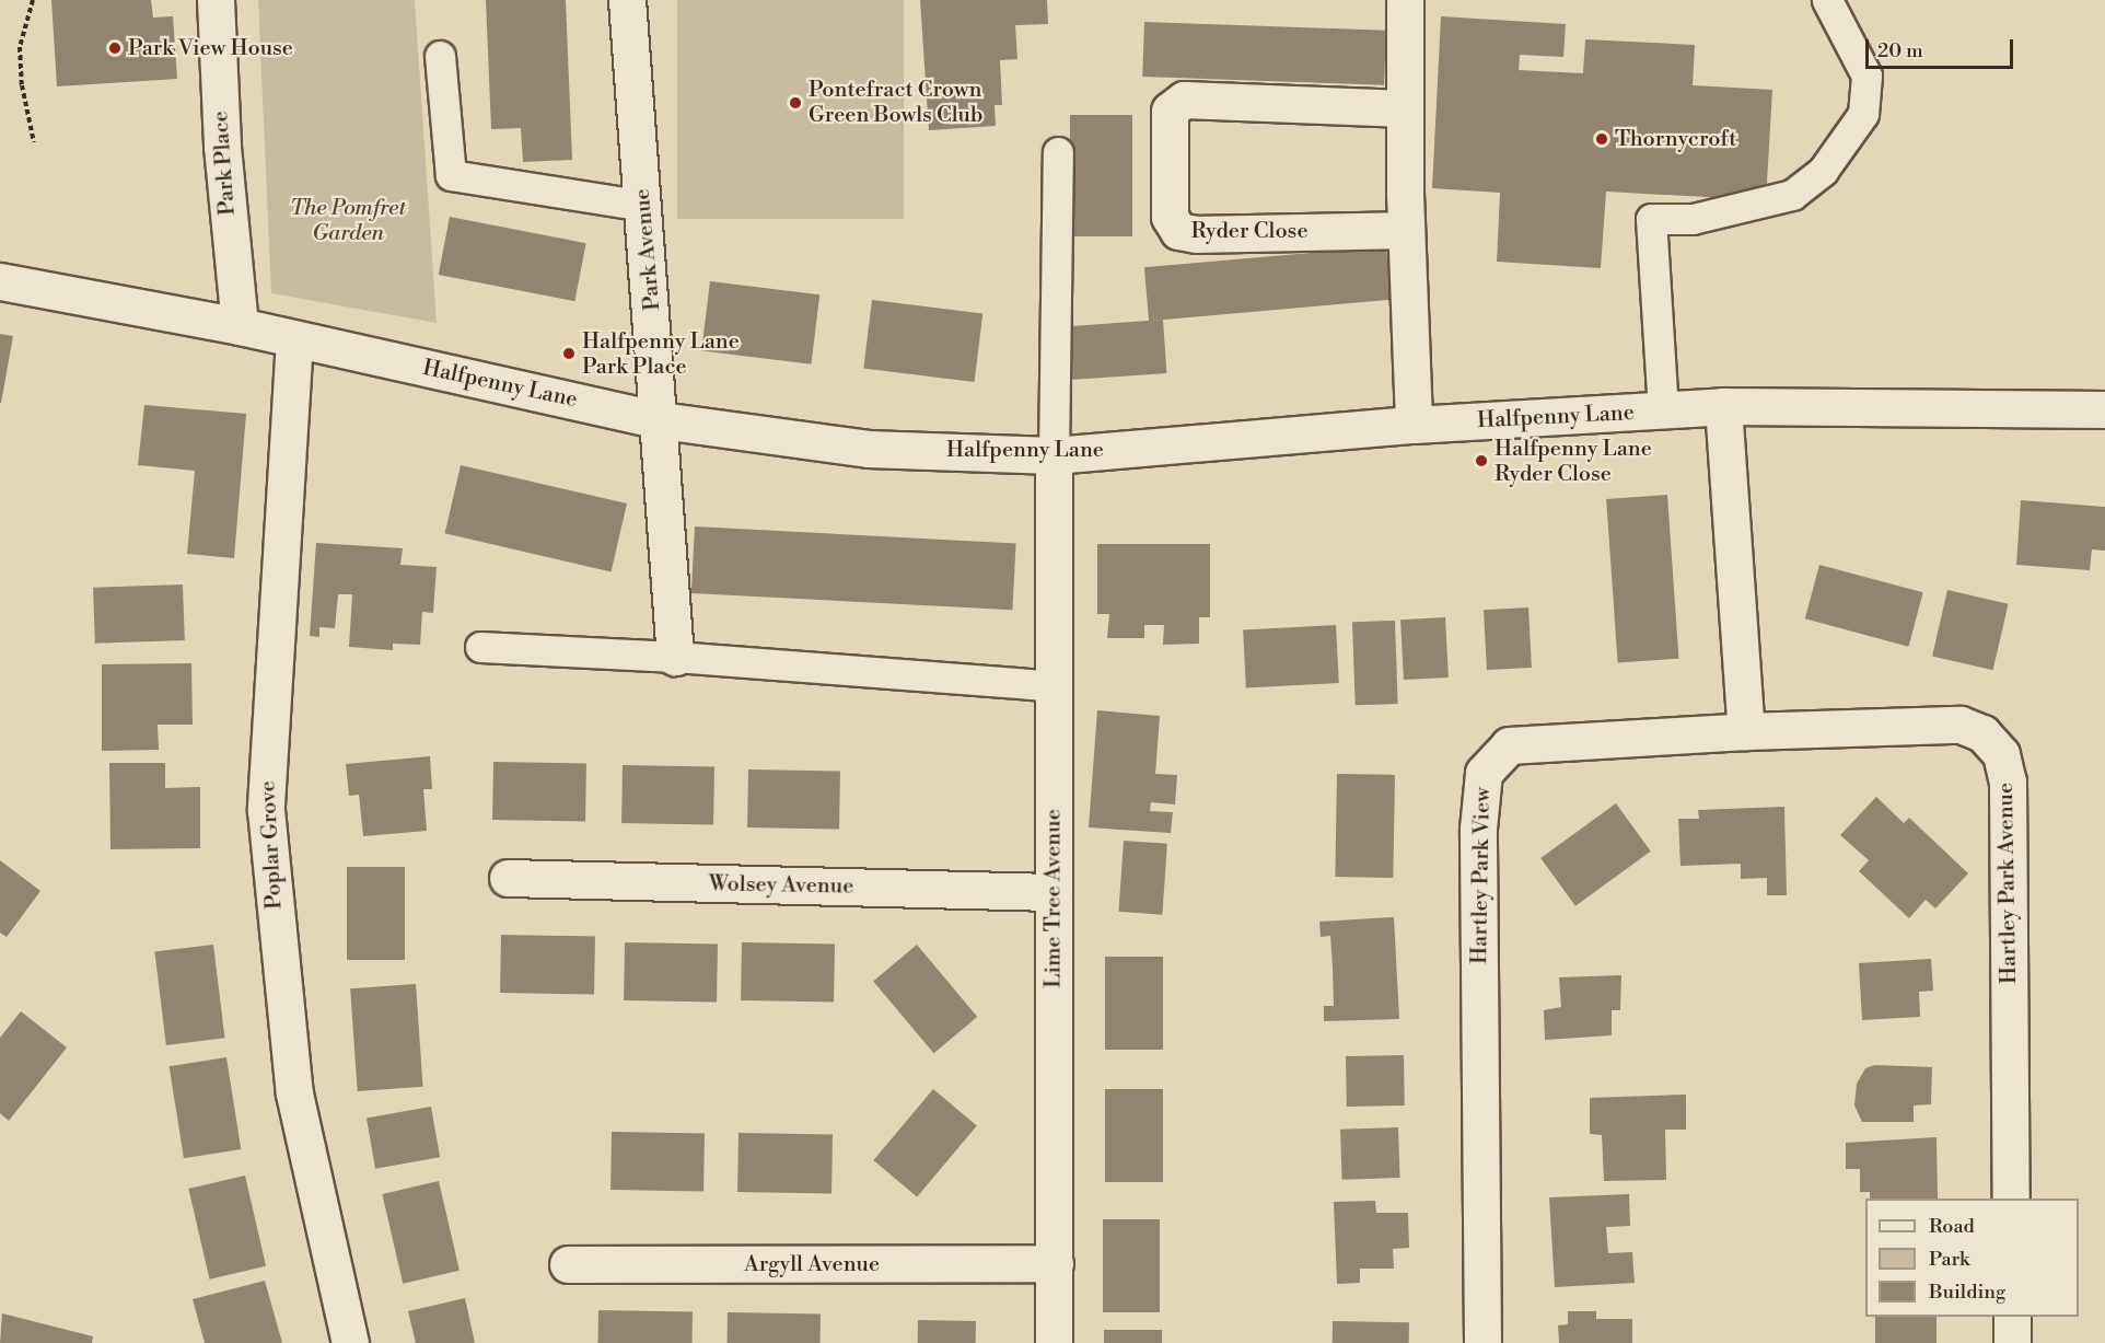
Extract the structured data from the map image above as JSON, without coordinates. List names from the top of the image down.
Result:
{
  "streets": {
    "street": [
      "Park Place",
      "Ryder Close",
      "Park Avenue",
      "Halfpenny Lane",
      "Poplar Grove",
      "Hartley Park View",
      "Hartley Park Avenue",
      "Wolsey Avenue",
      "Lime Tree Avenue",
      "Argyll Avenue"
    ]
  },
  "crossings": [
    ["Park Place", "Halfpenny Lane"],
    ["Park Avenue", "Halfpenny Lane"],
    ["Halfpenny Lane", "Poplar Grove"],
    ["Halfpenny Lane", "Lime Tree Avenue"],
    ["Hartley Park View", "Hartley Park Avenue"],
    ["Wolsey Avenue", "Lime Tree Avenue"],
    ["Lime Tree Avenue", "Argyll Avenue"]
  ],
  "parks": ["The Pomfret Garden"],
  "places": [
    "Park View House",
    "Pontefract Crown Green Bowls Club",
    "Thornycroft",
    "Halfpenny Lane Park Place",
    "Halfpenny Lane Ryder Close"
  ],
  "legend": ["Road", "Park", "Building"],
  "scale_bar": "20 m"
}
